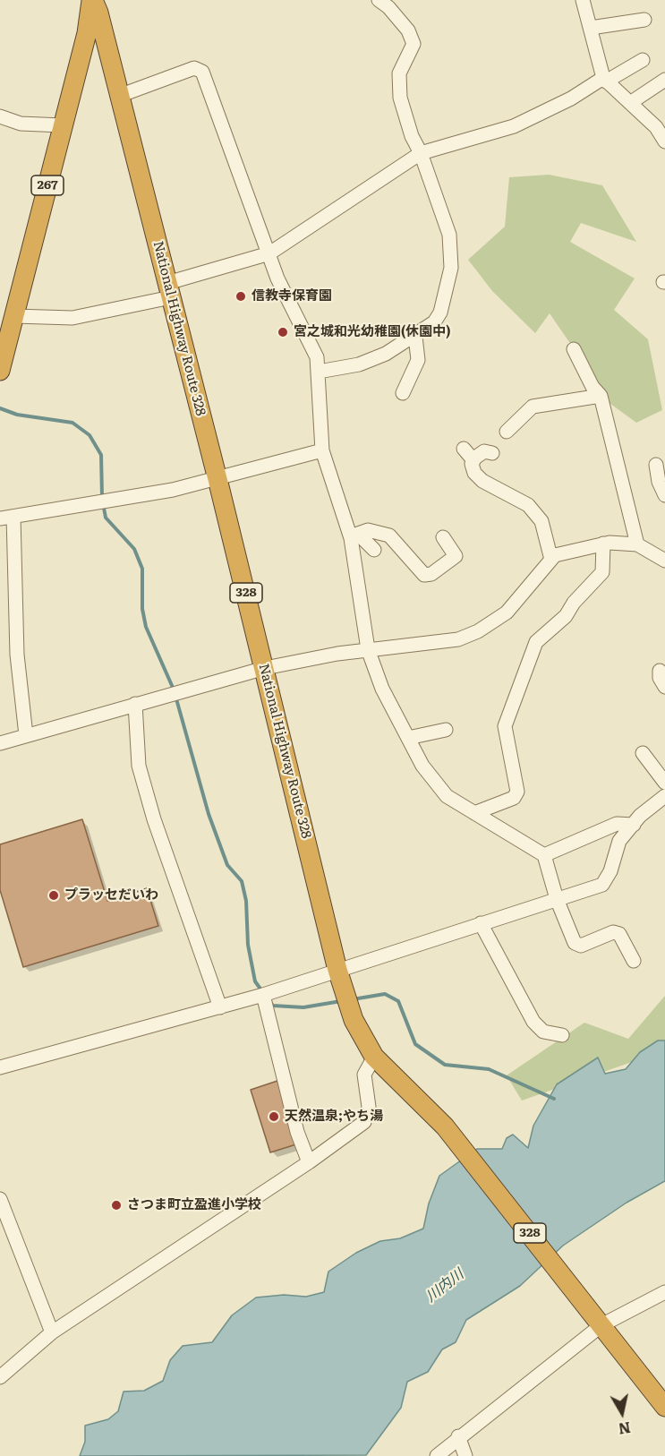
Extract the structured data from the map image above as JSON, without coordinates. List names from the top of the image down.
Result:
{
  "streets": {
    "highway": ["267", "National Highway Route 328", "328"]
  },
  "crossings": [
    ["267", "National Highway Route 328"]
  ],
  "water": ["川内川"],
  "places": [
    "信教寺保育園",
    "宮之城和光幼稚園(休園中)",
    "プラッセだいわ",
    "天然温泉;やち湯",
    "さつま町立盈進小学校"
  ],
  "north": "bottom"
}
